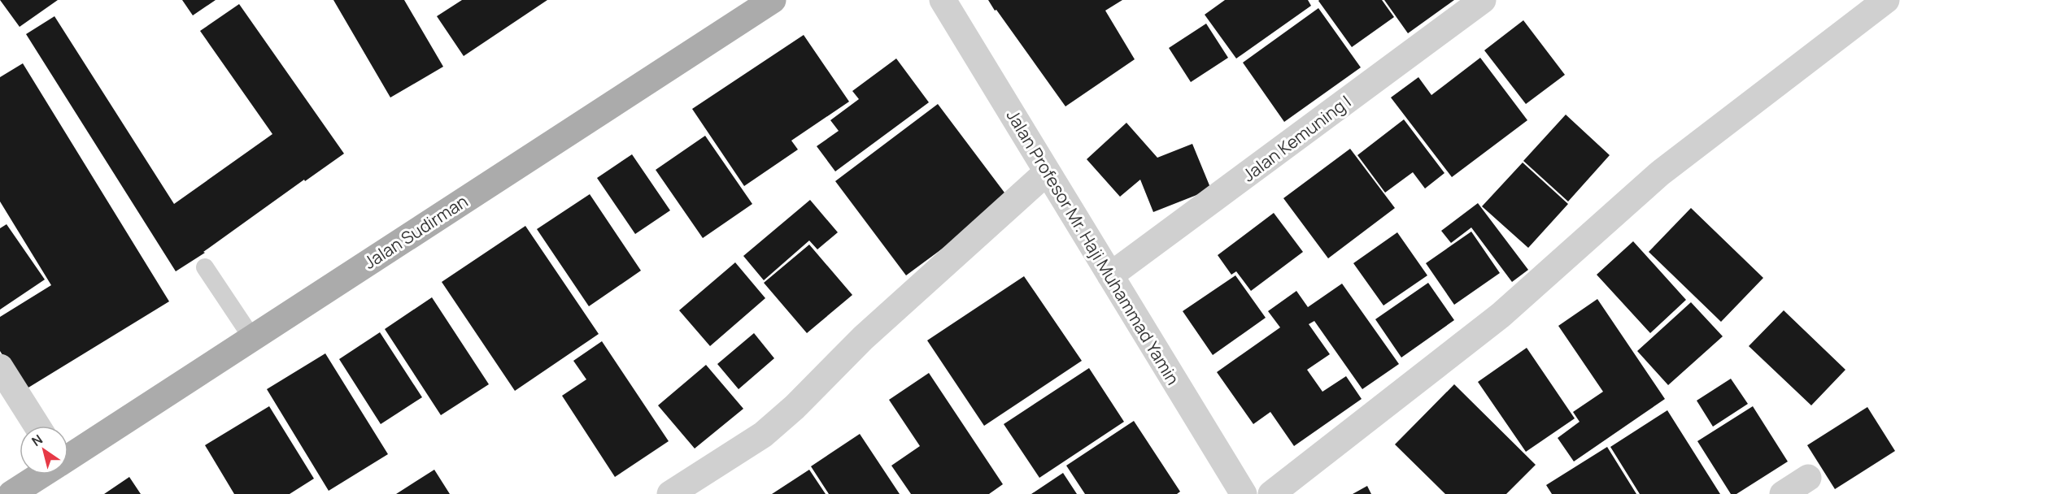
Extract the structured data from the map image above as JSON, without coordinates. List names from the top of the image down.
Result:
{
  "streets": {
    "main road": ["Jalan Sudirman"],
    "street": ["Jalan Kemuning I", "Jalan Profesor Mr. Haji Muhammad Yamin"]
  },
  "crossings": [
    ["Jalan Kemuning I", "Jalan Profesor Mr. Haji Muhammad Yamin"]
  ],
  "north": "top left"
}
